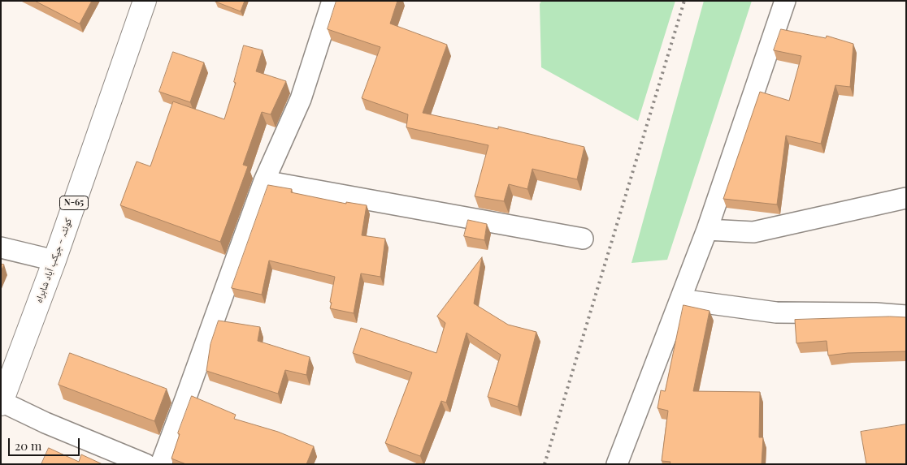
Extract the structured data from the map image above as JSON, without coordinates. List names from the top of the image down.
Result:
{
  "streets": {
    "highway": ["N-65", "کوئٹہ - جیکب آباد شاہراہ"]
  },
  "scale_bar": "20 m"
}
